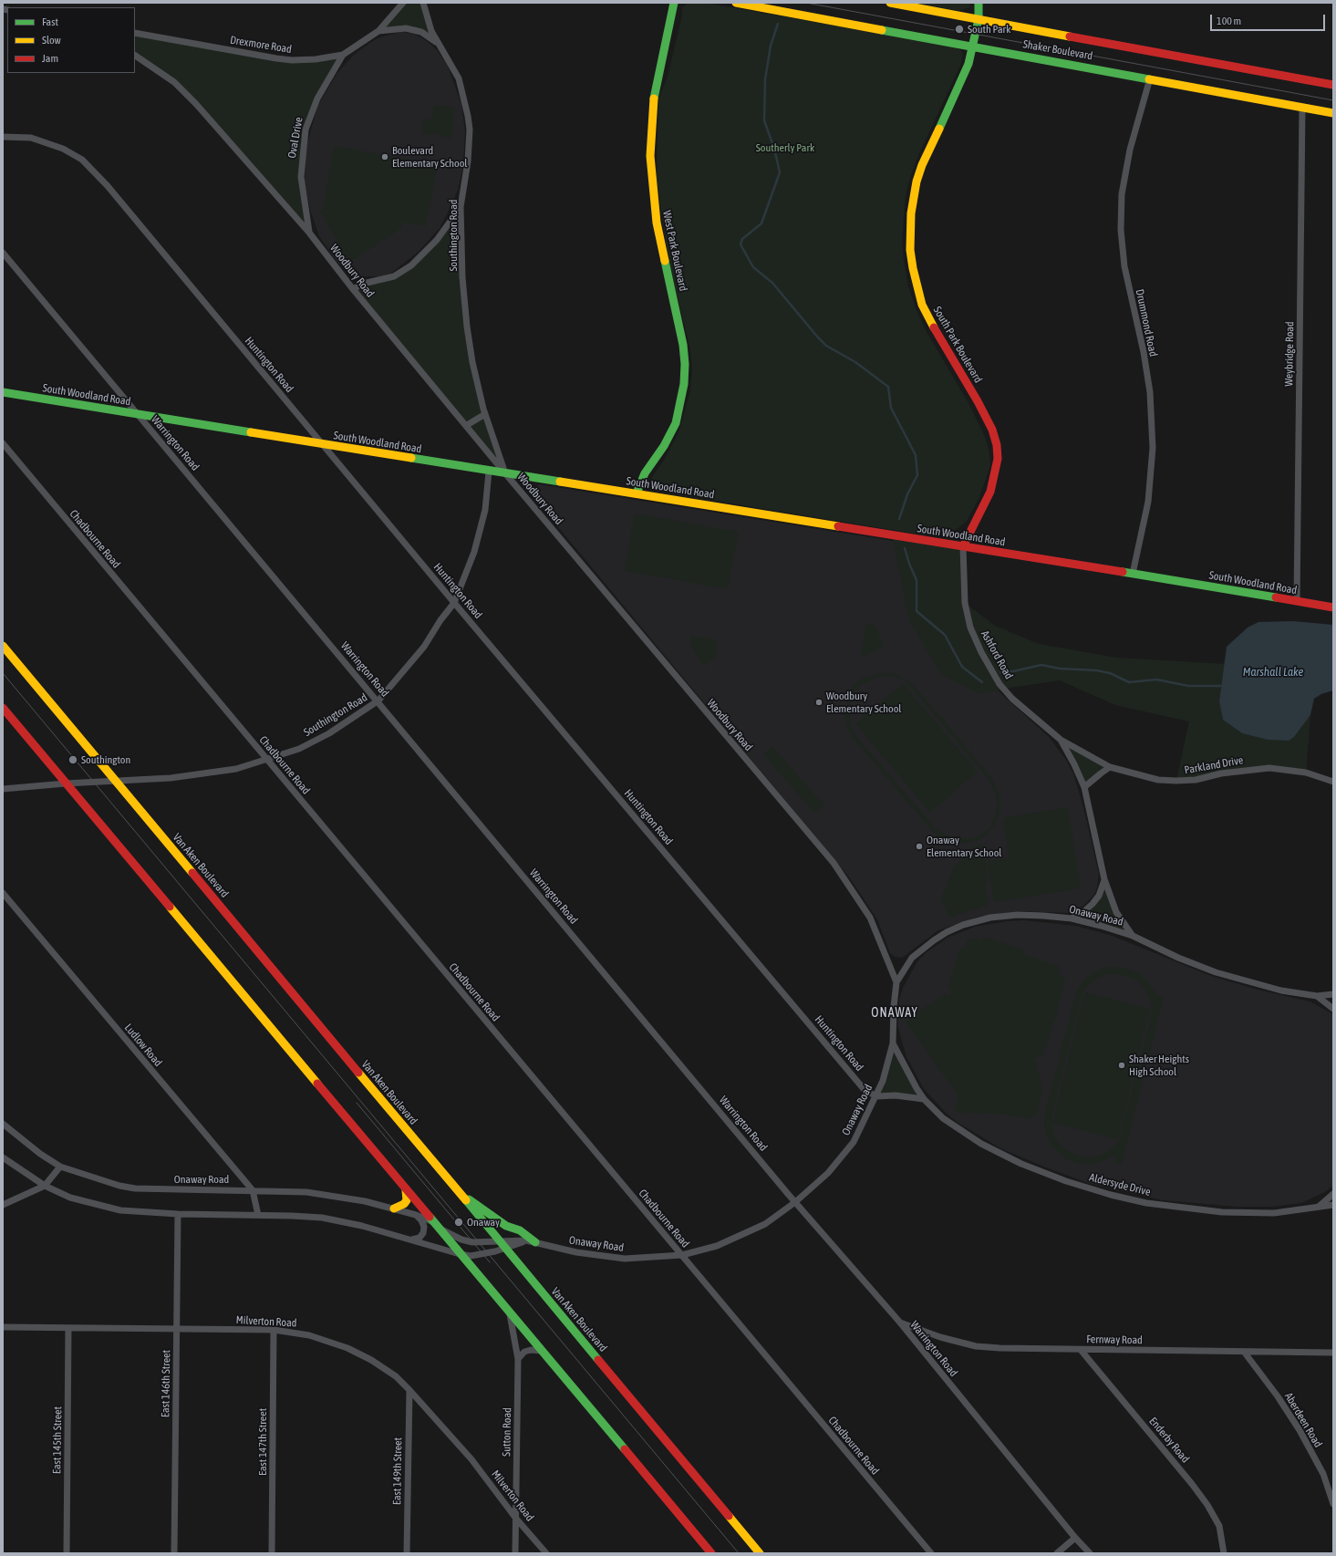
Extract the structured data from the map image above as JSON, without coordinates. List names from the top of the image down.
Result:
{
  "streets": {
    "main road": [
      "Shaker Boulevard",
      "West Park Boulevard",
      "South Park Boulevard",
      "South Woodland Road",
      "Van Aken Boulevard"
    ],
    "street": [
      "Drexmore Road",
      "Oval Drive",
      "Southington Road",
      "Woodbury Road",
      "Drummond Road",
      "Weybridge Road",
      "Huntington Road",
      "Warrington Road",
      "Chadbourne Road",
      "Ashford Road",
      "Parkland Drive",
      "Onaway Road",
      "Ludlow Road",
      "Aldersyde Drive",
      "Milverton Road",
      "Fernway Road",
      "East 146th Street",
      "Aberdeen Road",
      "Sutton Road",
      "East 145th Street",
      "Enderby Road",
      "East 147th Street",
      "East 149th Street"
    ]
  },
  "crossings": [
    ["Drexmore Road", "Oval Drive"],
    ["Drexmore Road", "Southington Road"],
    ["Shaker Boulevard", "Drummond Road"],
    ["Shaker Boulevard", "South Park Boulevard"],
    ["Shaker Boulevard", "Weybridge Road"],
    ["Oval Drive", "Woodbury Road"],
    ["Southington Road", "Woodbury Road"],
    ["Southington Road", "Huntington Road"],
    ["Southington Road", "South Woodland Road"],
    ["Southington Road", "Warrington Road"],
    ["Southington Road", "Chadbourne Road"],
    ["Southington Road", "Van Aken Boulevard"],
    ["West Park Boulevard", "South Woodland Road"],
    ["Woodbury Road", "South Woodland Road"],
    ["Woodbury Road", "Onaway Road"],
    ["Drummond Road", "South Woodland Road"],
    ["South Park Boulevard", "South Woodland Road"],
    ["South Park Boulevard", "Ashford Road"],
    ["Weybridge Road", "South Woodland Road"],
    ["Huntington Road", "South Woodland Road"],
    ["Huntington Road", "Onaway Road"],
    ["South Woodland Road", "Warrington Road"],
    ["South Woodland Road", "Ashford Road"],
    ["Warrington Road", "Onaway Road"],
    ["Warrington Road", "Fernway Road"],
    ["Chadbourne Road", "Onaway Road"],
    ["Ashford Road", "Parkland Drive"],
    ["Ashford Road", "Onaway Road"],
    ["Van Aken Boulevard", "Onaway Road"],
    ["Onaway Road", "Ludlow Road"],
    ["Onaway Road", "Aldersyde Drive"],
    ["Milverton Road", "East 146th Street"],
    ["Milverton Road", "Sutton Road"],
    ["Milverton Road", "East 145th Street"],
    ["Milverton Road", "East 147th Street"],
    ["Milverton Road", "East 149th Street"],
    ["Fernway Road", "Aberdeen Road"],
    ["Fernway Road", "Enderby Road"]
  ],
  "districts": ["ONAWAY"],
  "water": ["Marshall Lake"],
  "parks": ["Southerly Park"],
  "places": [
    "South Park",
    "Boulevard Elementary School",
    "Woodbury Elementary School",
    "Southington",
    "Onaway Elementary School",
    "Shaker Heights High School",
    "Onaway"
  ],
  "legend": ["Fast", "Slow", "Jam"],
  "scale_bar": "100 m"
}
